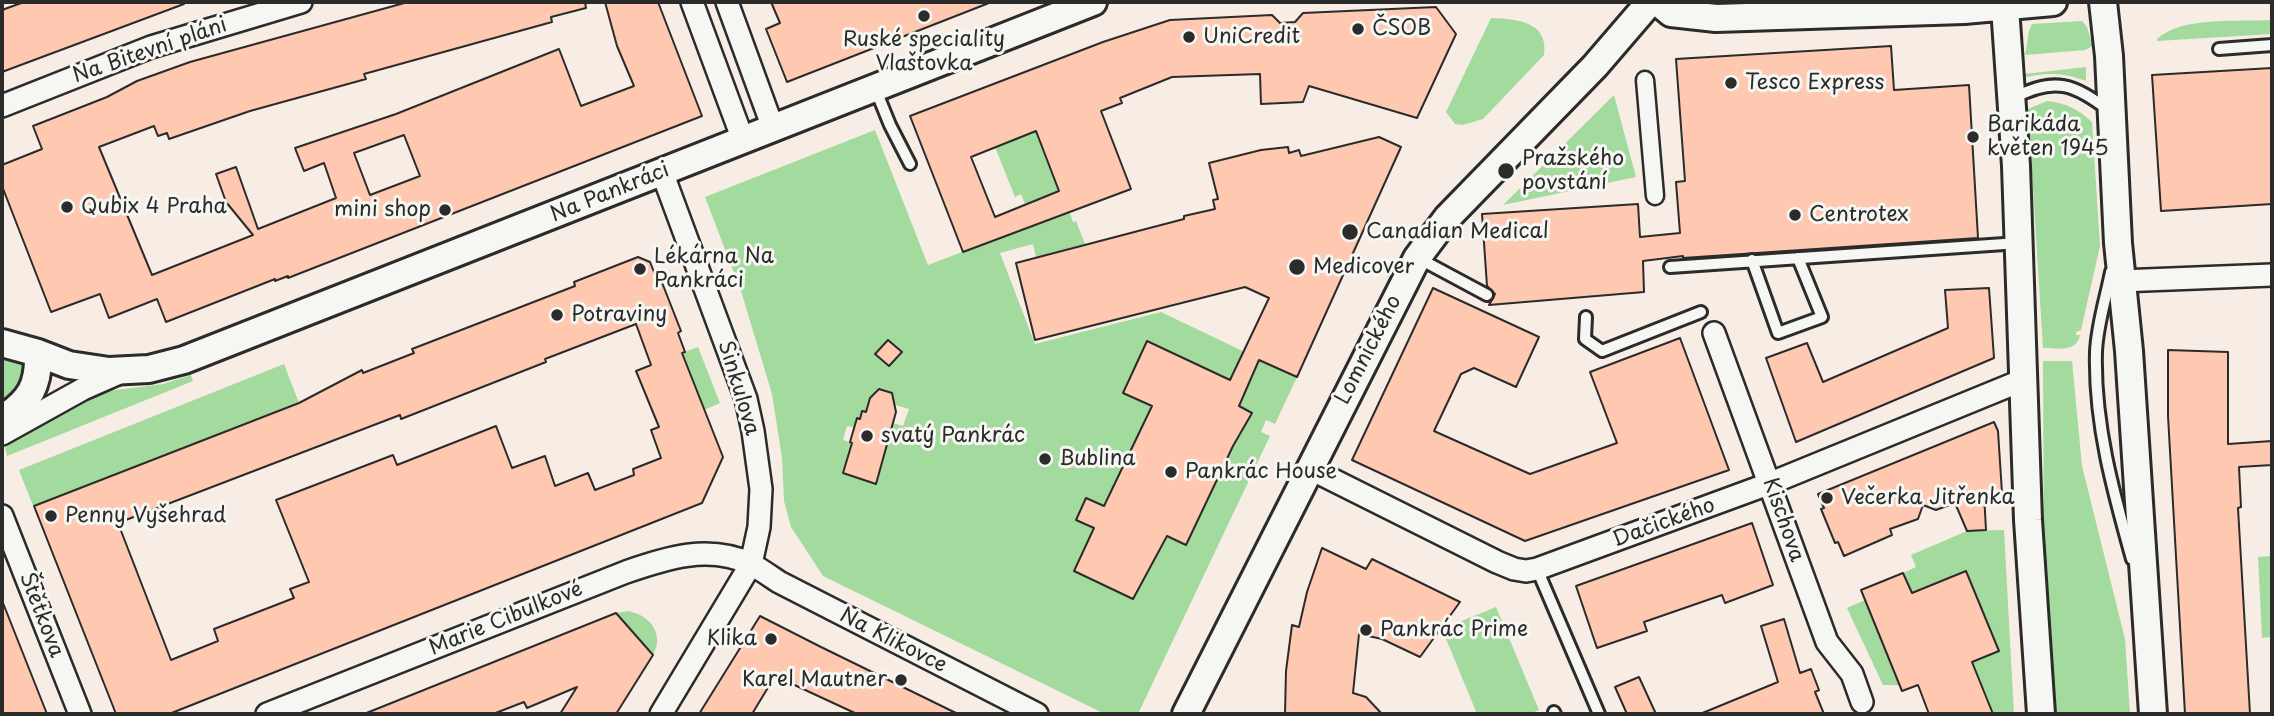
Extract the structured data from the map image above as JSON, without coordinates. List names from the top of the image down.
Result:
{
  "streets": {
    "street": [
      "Na Bitevní pláni",
      "Na Pankráci",
      "Lomnického",
      "Sinkulova",
      "Kischova",
      "Dačického",
      "Štětkova",
      "Marie Cibulkové",
      "Na Klikovce"
    ]
  },
  "crossings": [
    ["Na Pankráci", "Sinkulova"],
    ["Lomnického", "Dačického"],
    ["Sinkulova", "Marie Cibulkové"],
    ["Sinkulova", "Na Klikovce"],
    ["Kischova", "Dačického"],
    ["Marie Cibulkové", "Na Klikovce"]
  ],
  "places": [
    "Ruské speciality Vlaštovka",
    "ČSOB",
    "UniCredit",
    "Tesco Express",
    "Barikáda květen 1945",
    "Pražského povstání",
    "Qubix 4 Praha",
    "mini shop",
    "Centrotex",
    "Canadian Medical",
    "Medicover",
    "Lékárna Na Pankráci",
    "Potraviny",
    "svatý Pankrác",
    "Bublina",
    "Pankrác House",
    "Večerka Jitřenka",
    "Penny Vyšehrad",
    "Pankrác Prime",
    "Klika",
    "Karel Mautner"
  ]
}
